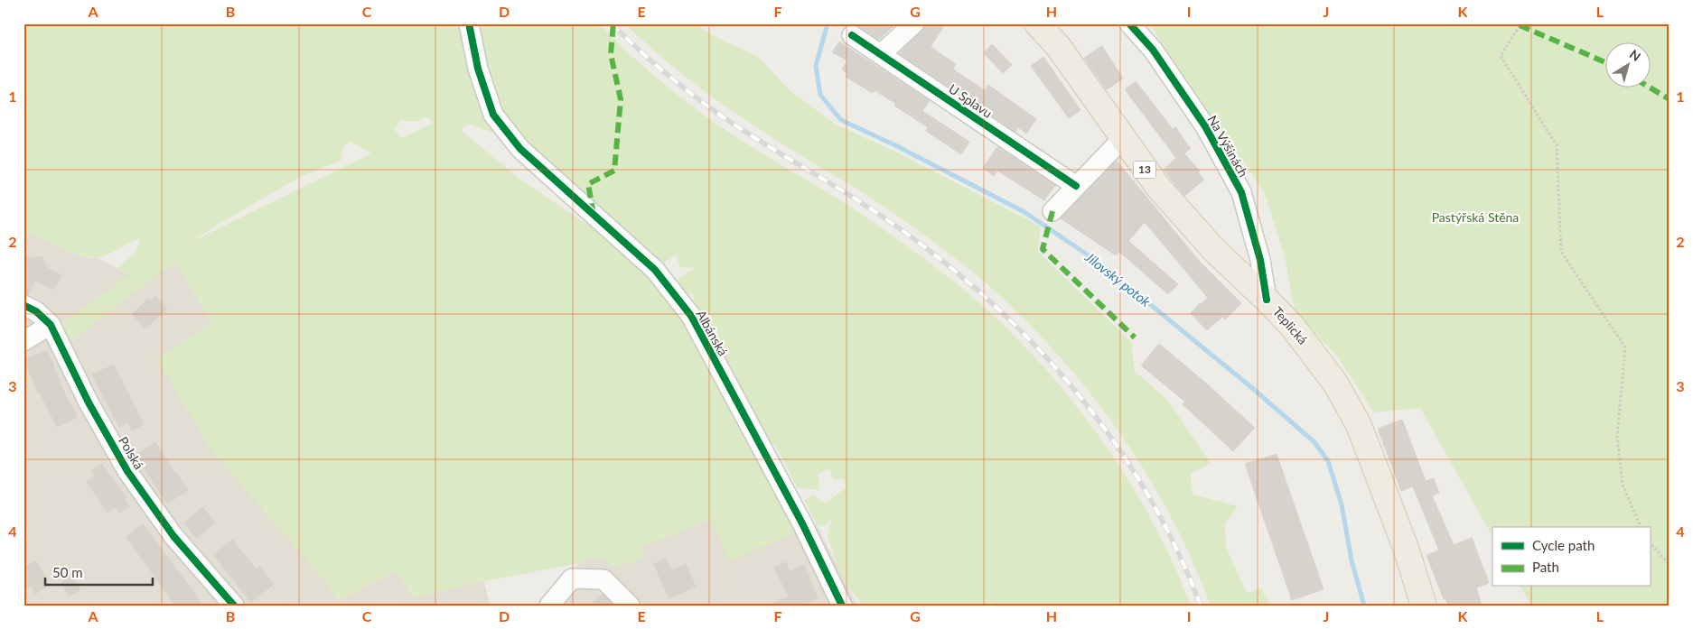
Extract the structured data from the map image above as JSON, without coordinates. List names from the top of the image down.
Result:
{
  "streets": {
    "main road": ["13", "Teplická"],
    "street": [
      "U Splavu",
      "Na Výšinách",
      "Albánská",
      "Polská"
    ]
  },
  "crossings": [
    ["Na Výšinách", "Teplická"]
  ],
  "water": ["Jílovský potok"],
  "parks": ["Pastýřská Stěna"],
  "legend": ["Cycle path", "Path"],
  "scale_bar": "50 m",
  "north": "top right",
  "grid": {
    "columns": [
      "A",
      "B",
      "C",
      "D",
      "E",
      "F",
      "G",
      "H",
      "I",
      "J",
      "K",
      "L"
    ],
    "rows": [
      "1",
      "2",
      "3",
      "4"
    ]
  }
}
